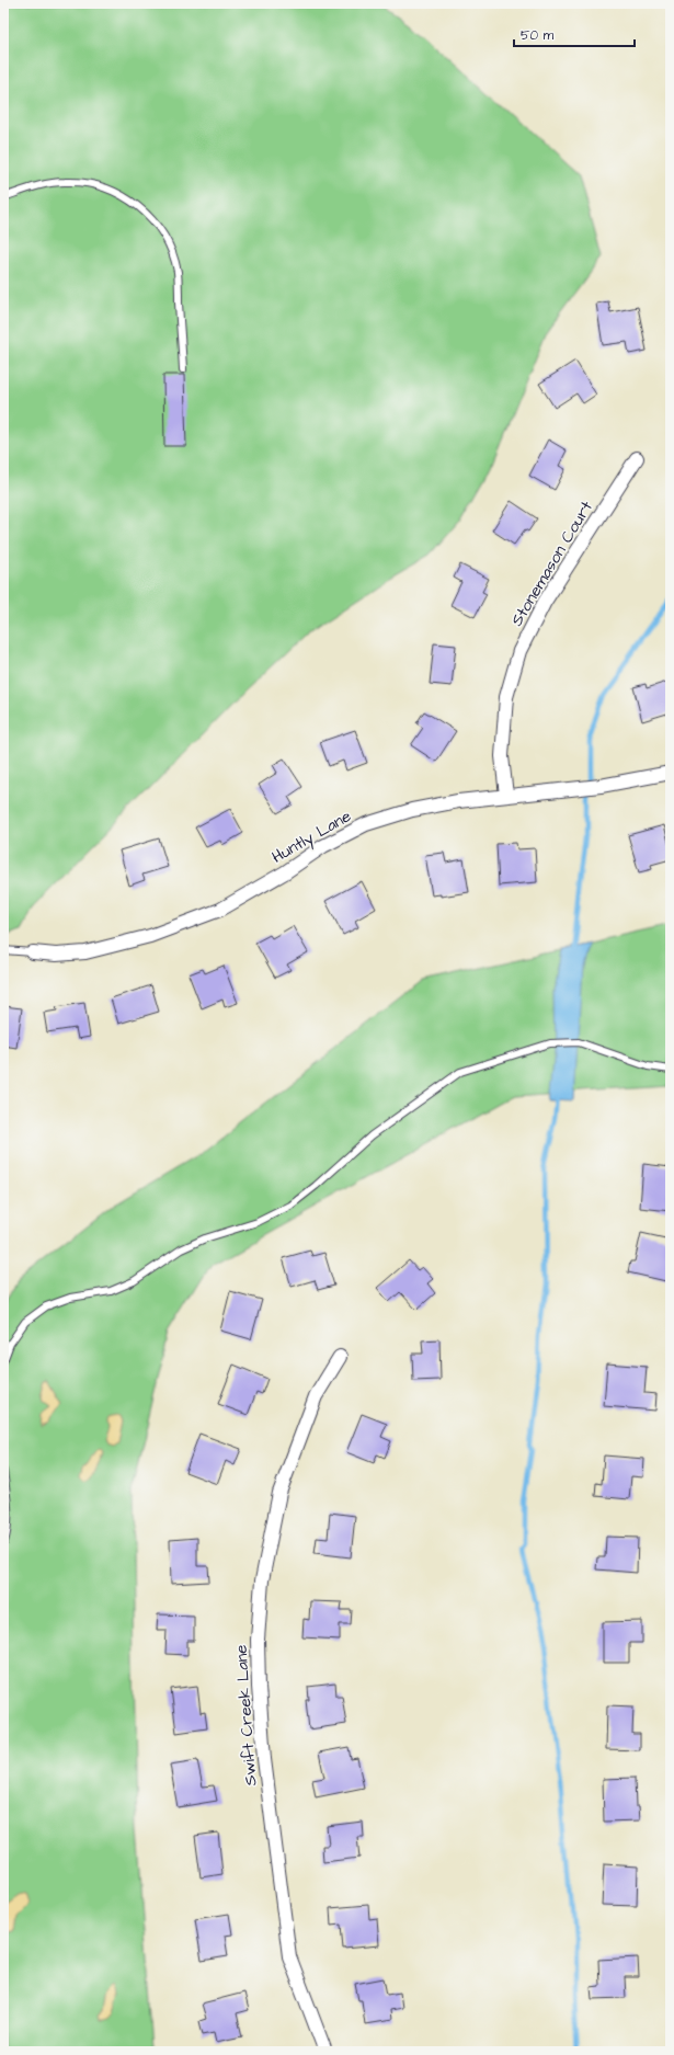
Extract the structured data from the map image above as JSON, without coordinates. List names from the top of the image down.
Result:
{
  "streets": {
    "street": ["Stonemason Court", "Huntly Lane", "Swift Creek Lane"]
  },
  "crossings": [
    ["Stonemason Court", "Huntly Lane"]
  ],
  "scale_bar": "50 m"
}
